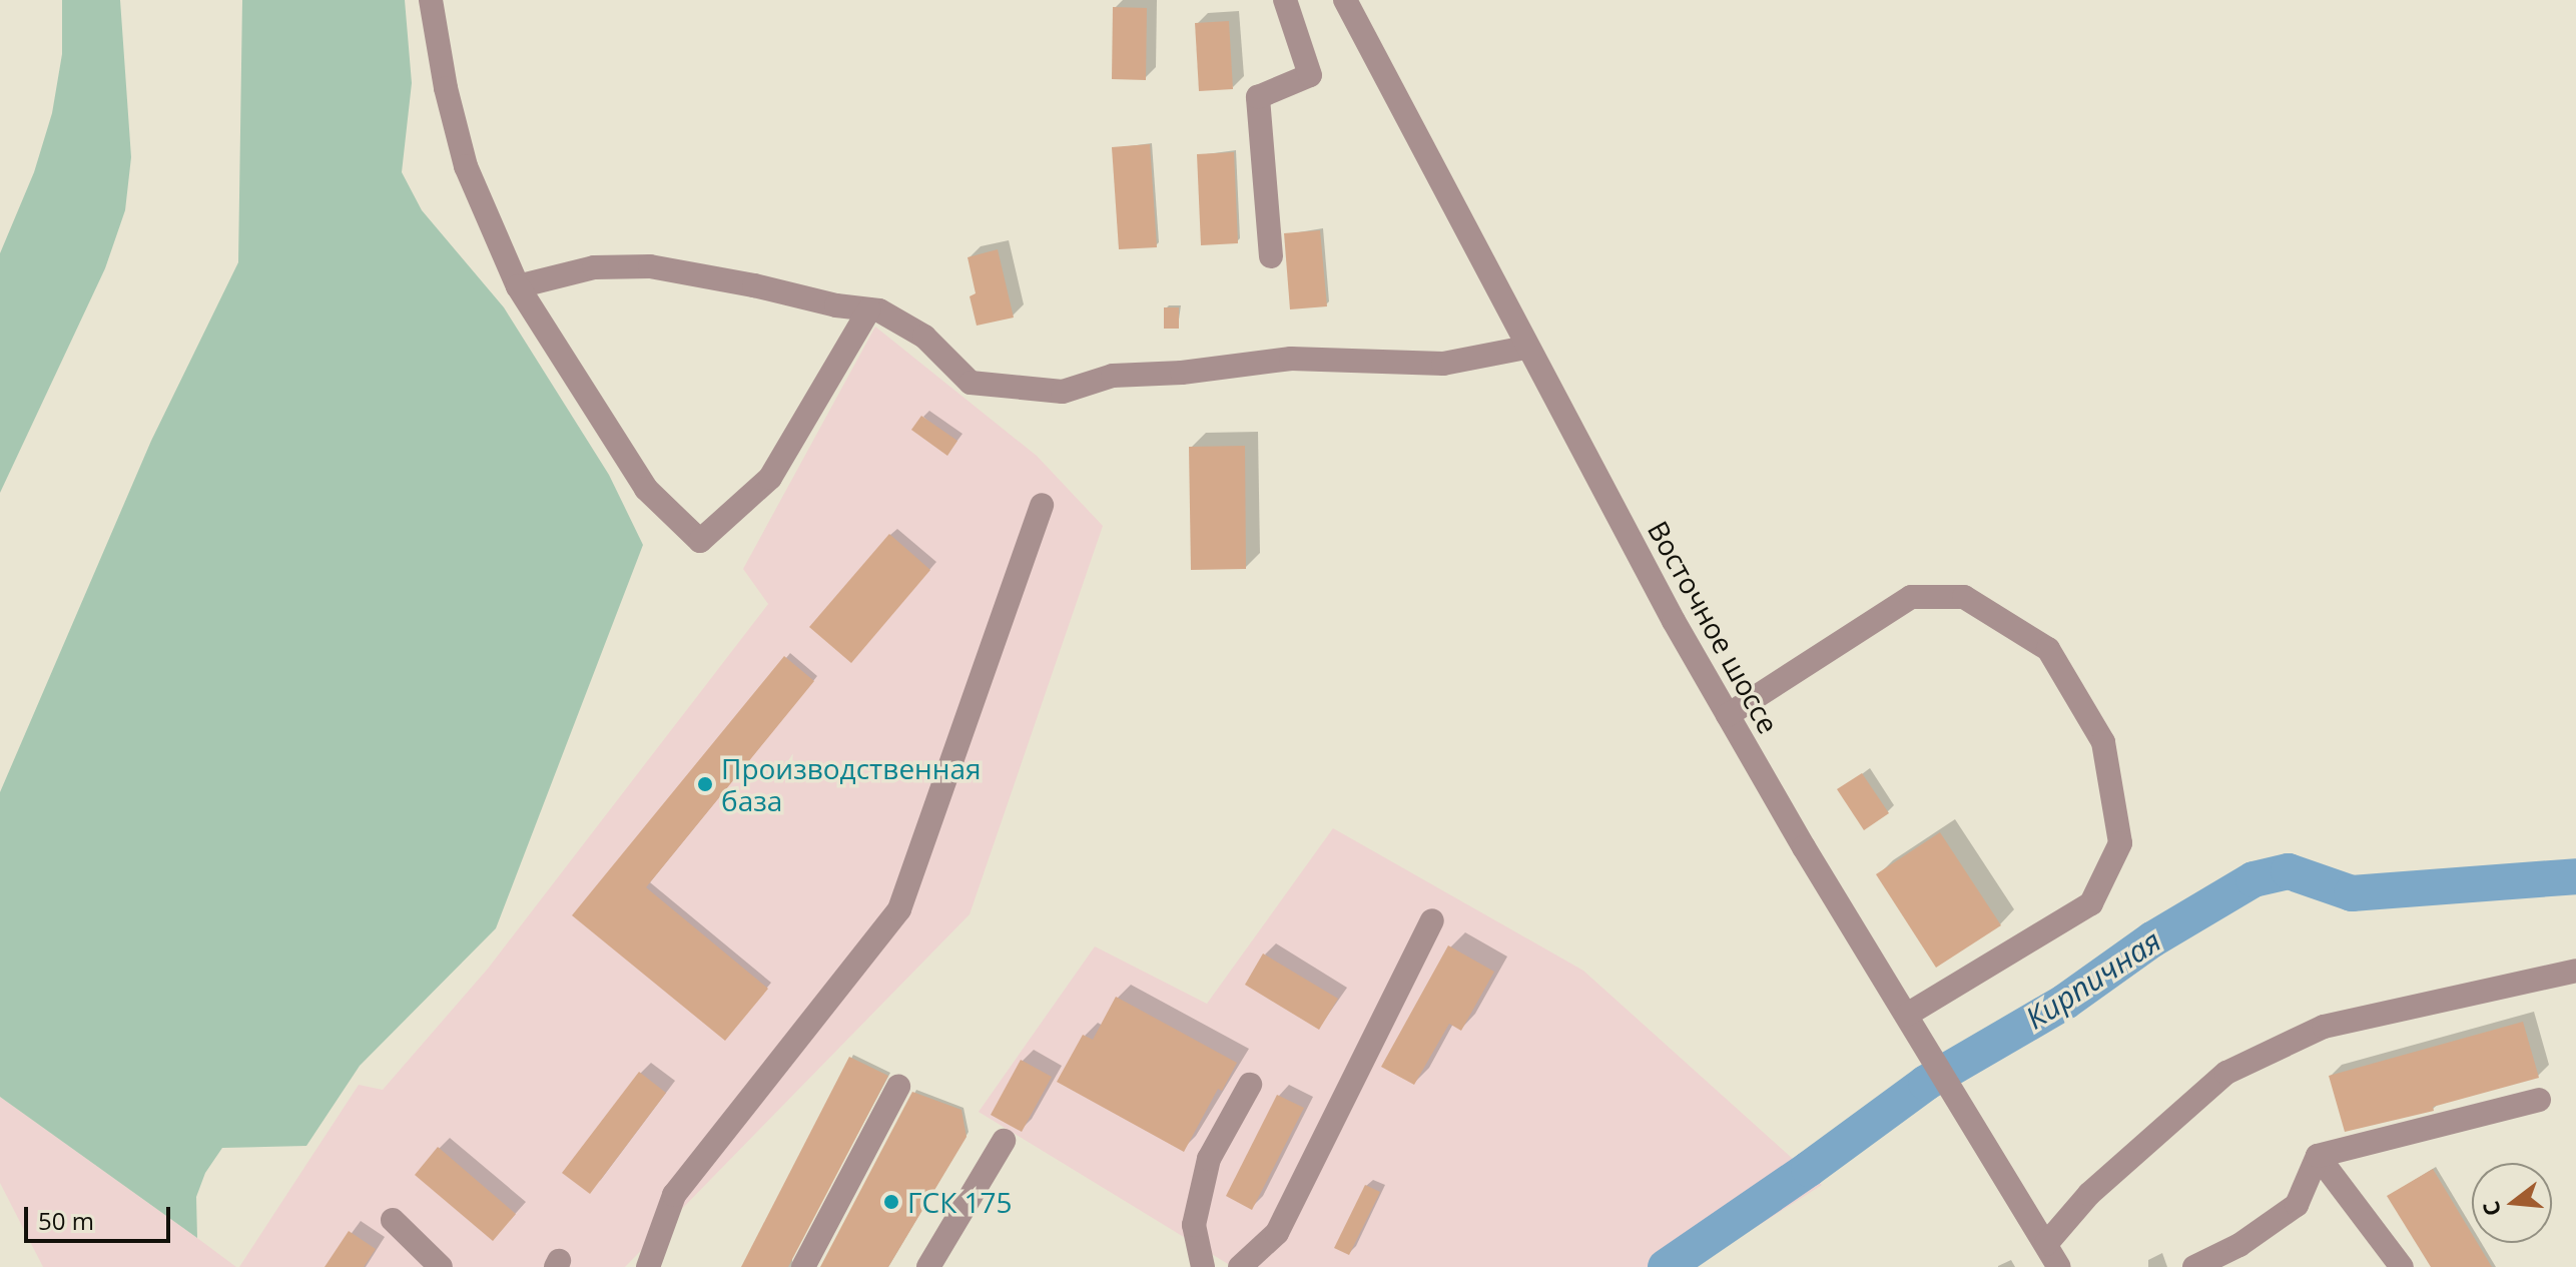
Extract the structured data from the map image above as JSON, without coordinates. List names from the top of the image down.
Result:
{
  "streets": {
    "street": ["Восточное шоссе"]
  },
  "water": ["Кирпичная"],
  "places": ["Производственная база", "ГСК 175"],
  "scale_bar": "50 m",
  "north": "left"
}
